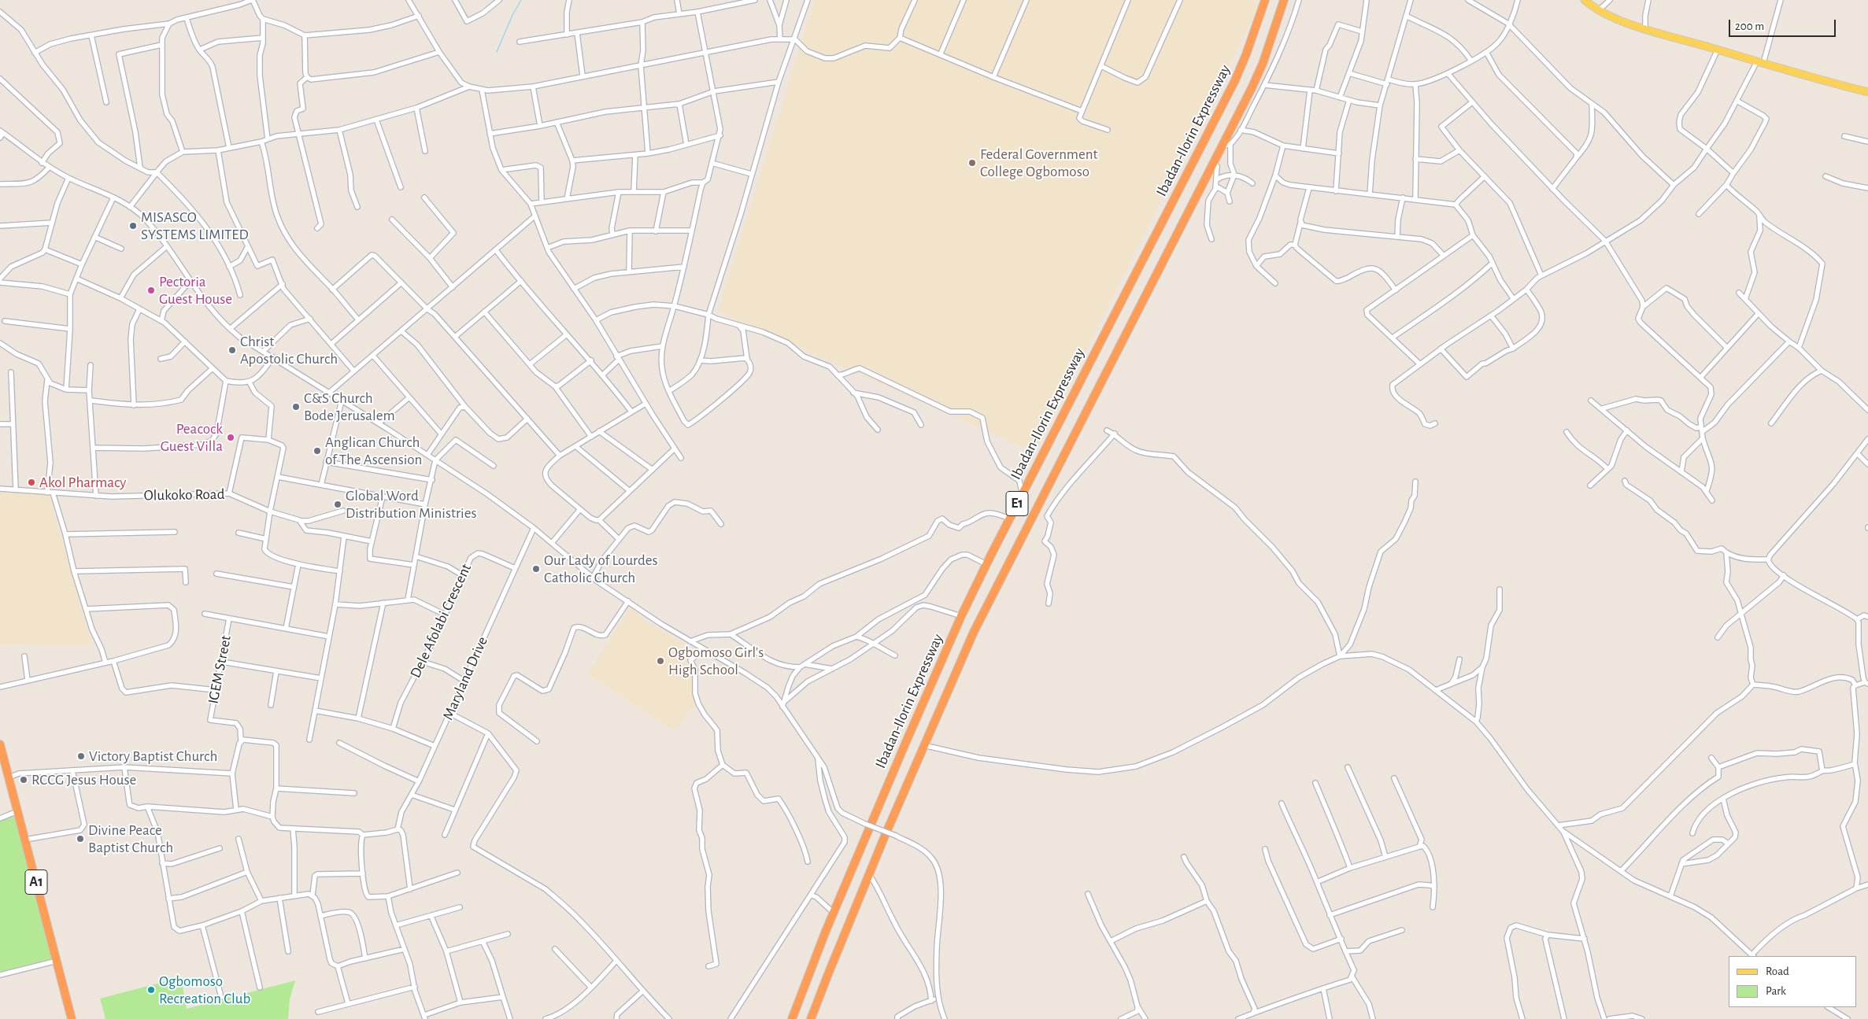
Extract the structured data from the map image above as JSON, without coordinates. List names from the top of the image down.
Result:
{
  "streets": {
    "highway": ["Ibadan-Ilorin Expressway", "E1", "A1"],
    "street": [
      "Olukoko Road",
      "Dele Afolabi Crescent",
      "IGEM Street",
      "Maryland Drive"
    ]
  },
  "crossings": [
    ["Dele Afolabi Crescent", "Maryland Drive"]
  ],
  "places": [
    "Federal Government College Ogbomoso",
    "MISASCO SYSTEMS LIMITED",
    "Pectoria Guest House",
    "Christ Apostolic Church",
    "C&S Church Bode Jerusalem",
    "Peacock Guest Villa",
    "Anglican Church of The Ascension",
    "Akol Pharmacy",
    "Global Word Distribution Ministries",
    "Our Lady of Lourdes Catholic Church",
    "Ogbomoso Girl's High School",
    "Victory Baptist Church",
    "RCCG Jesus House",
    "Divine Peace Baptist Church",
    "Ogbomoso Recreation Club"
  ],
  "legend": ["Road", "Park"],
  "scale_bar": "200 m"
}
